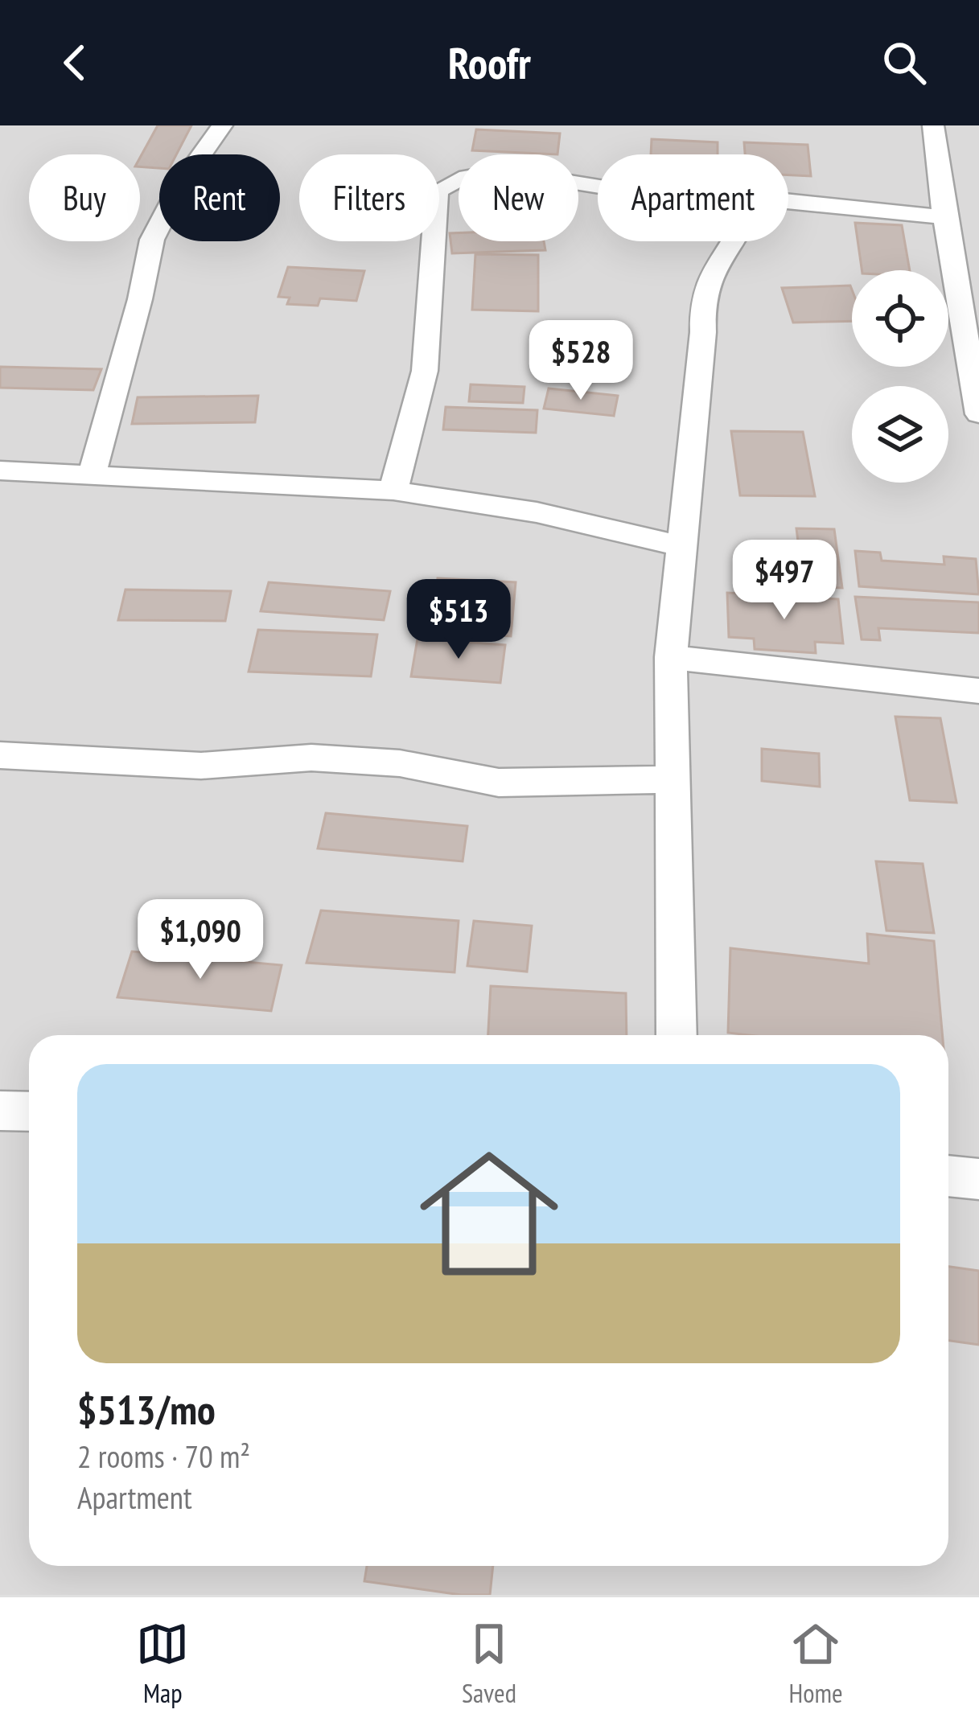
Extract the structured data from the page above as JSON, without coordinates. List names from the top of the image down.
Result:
{
  "page": {
    "header": "Roofr",
    "chip": [
      "Buy",
      "Rent",
      "Filters",
      "New",
      "Apartment"
    ],
    "price": [
      "$528",
      "$497",
      "$513",
      "$1,090"
    ],
    "list": [
      {
        "name": "$513/mo",
        "note": "2 rooms · 70 m² · Apartment"
      }
    ],
    "tabs": ["Map", "Saved", "Home"]
  }
}
